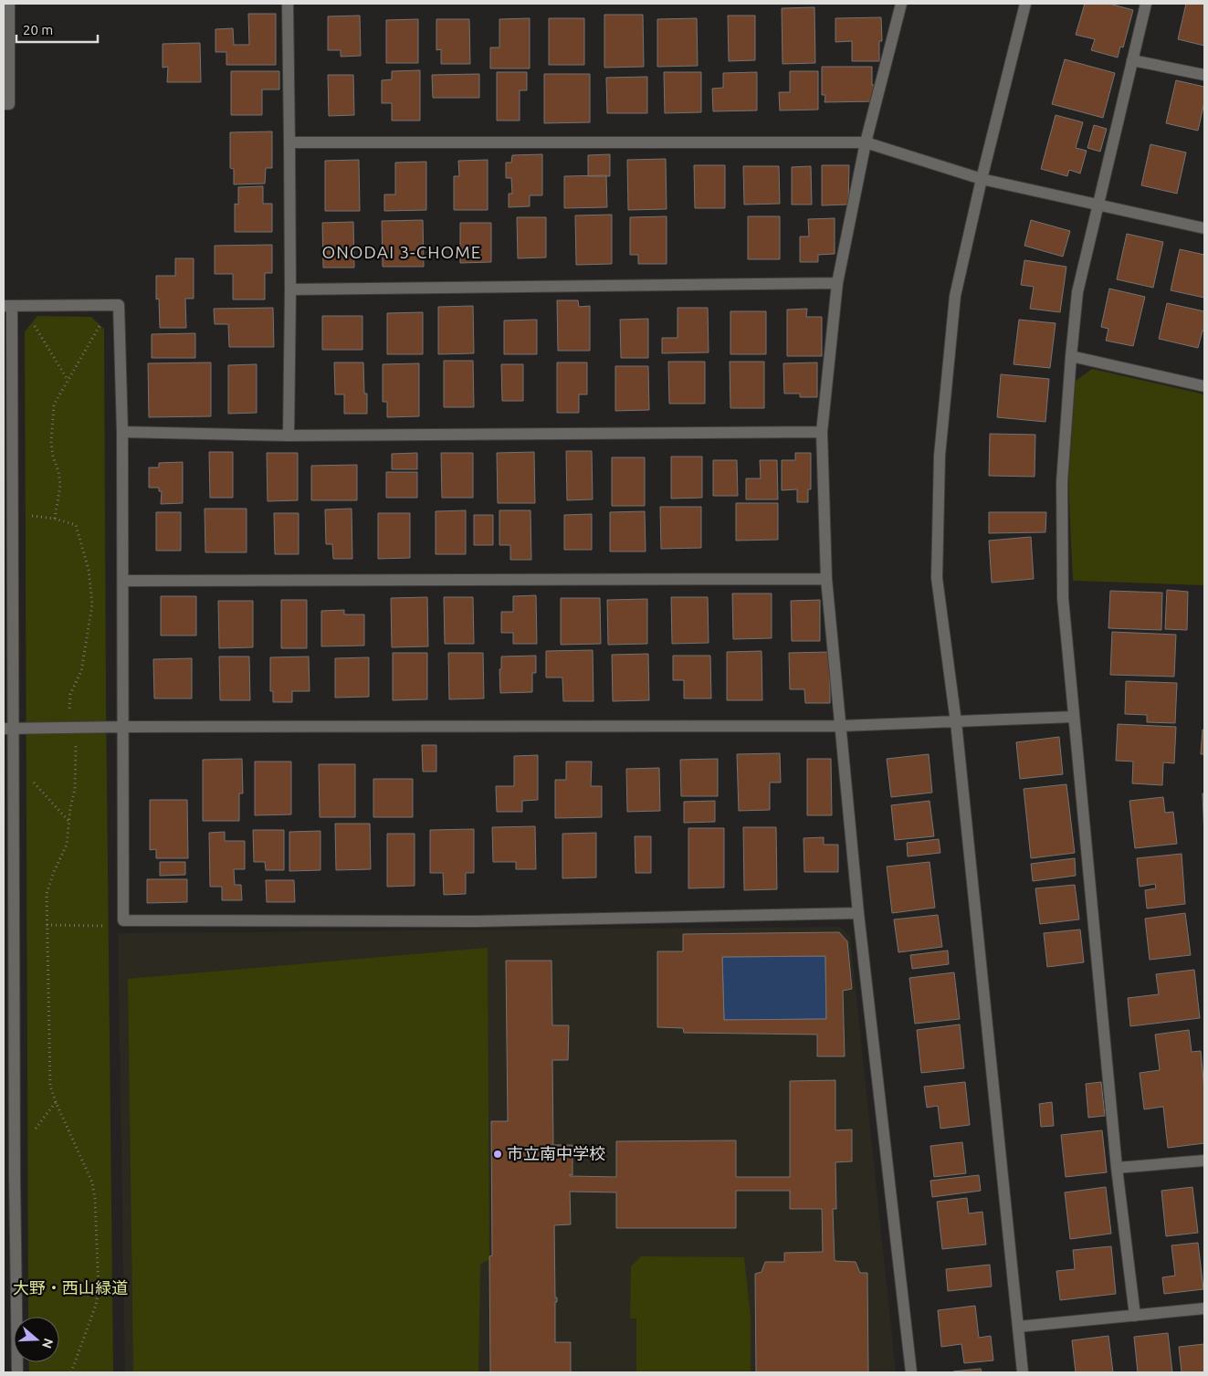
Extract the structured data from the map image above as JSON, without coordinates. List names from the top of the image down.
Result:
{
  "districts": ["ONODAI 3-CHOME"],
  "parks": ["大野・西山緑道"],
  "places": ["市立南中学校"],
  "scale_bar": "20 m",
  "north": "right"
}
